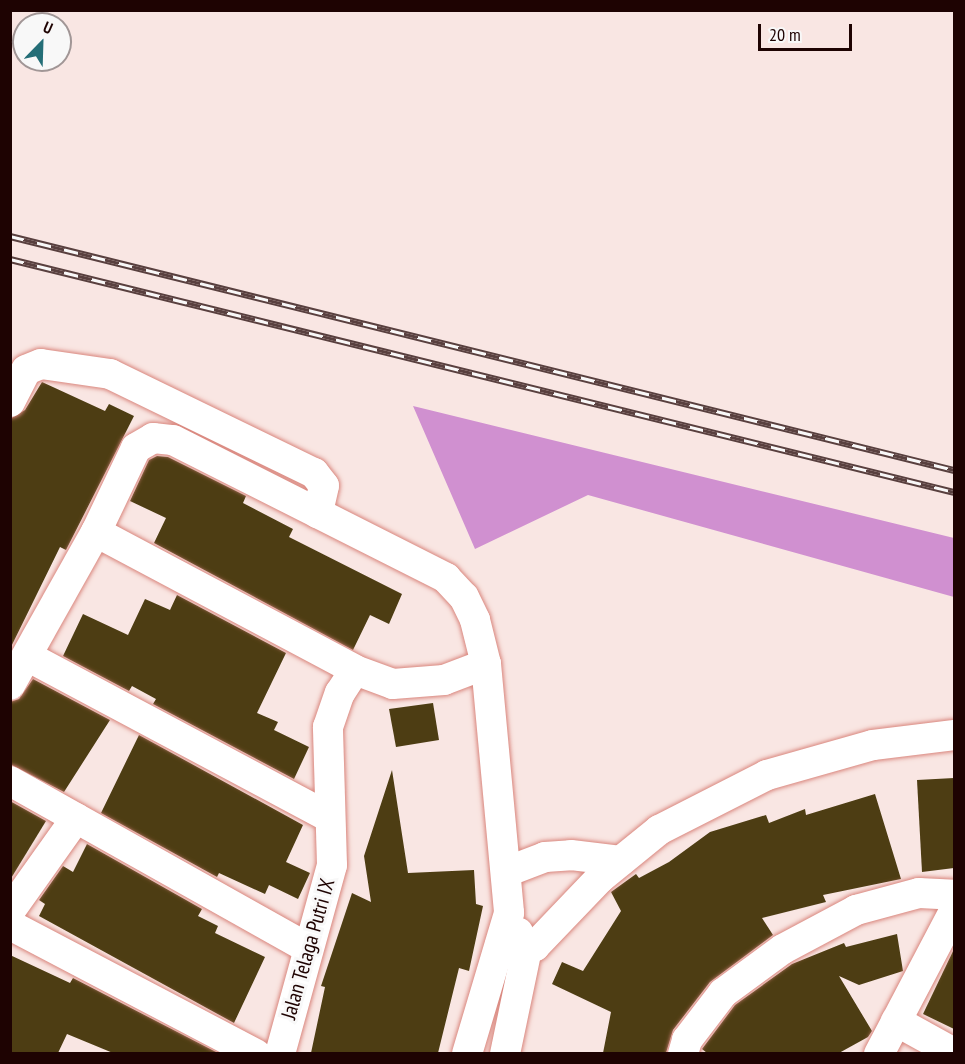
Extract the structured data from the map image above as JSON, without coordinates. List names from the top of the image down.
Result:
{
  "streets": {
    "street": ["Jalan Telaga Putri IX"]
  },
  "scale_bar": "20 m",
  "north": "top right"
}
